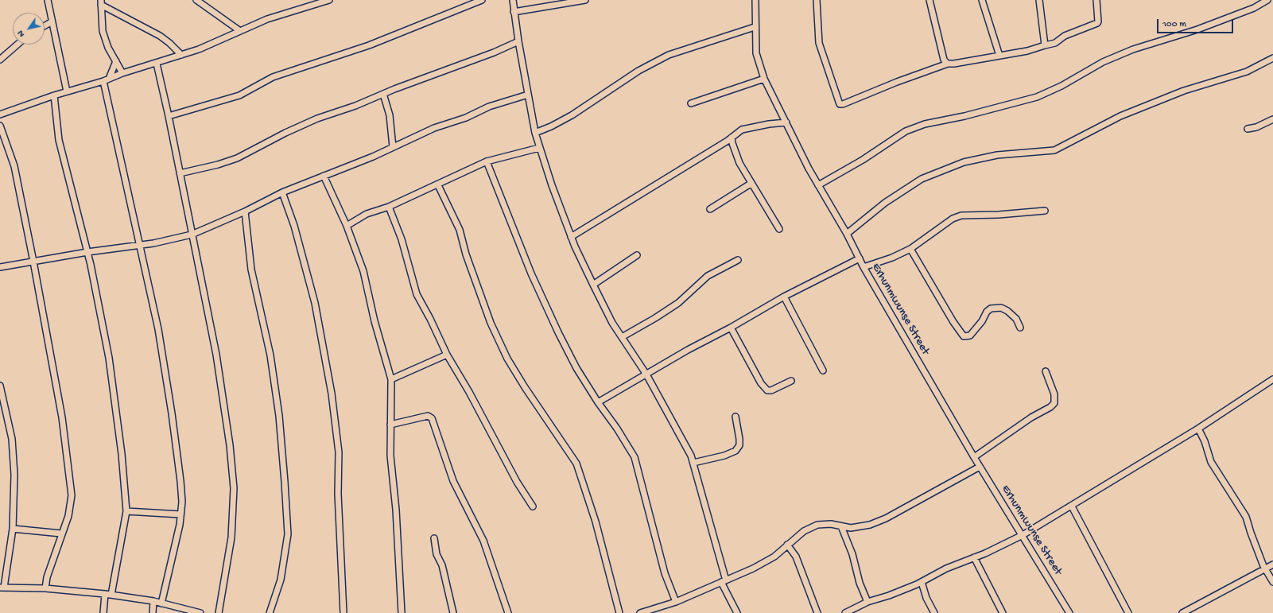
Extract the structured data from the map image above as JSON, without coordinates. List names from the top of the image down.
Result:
{
  "streets": {
    "street": ["Erhunmwunse Street"]
  },
  "scale_bar": "100 m",
  "north": "bottom left"
}
